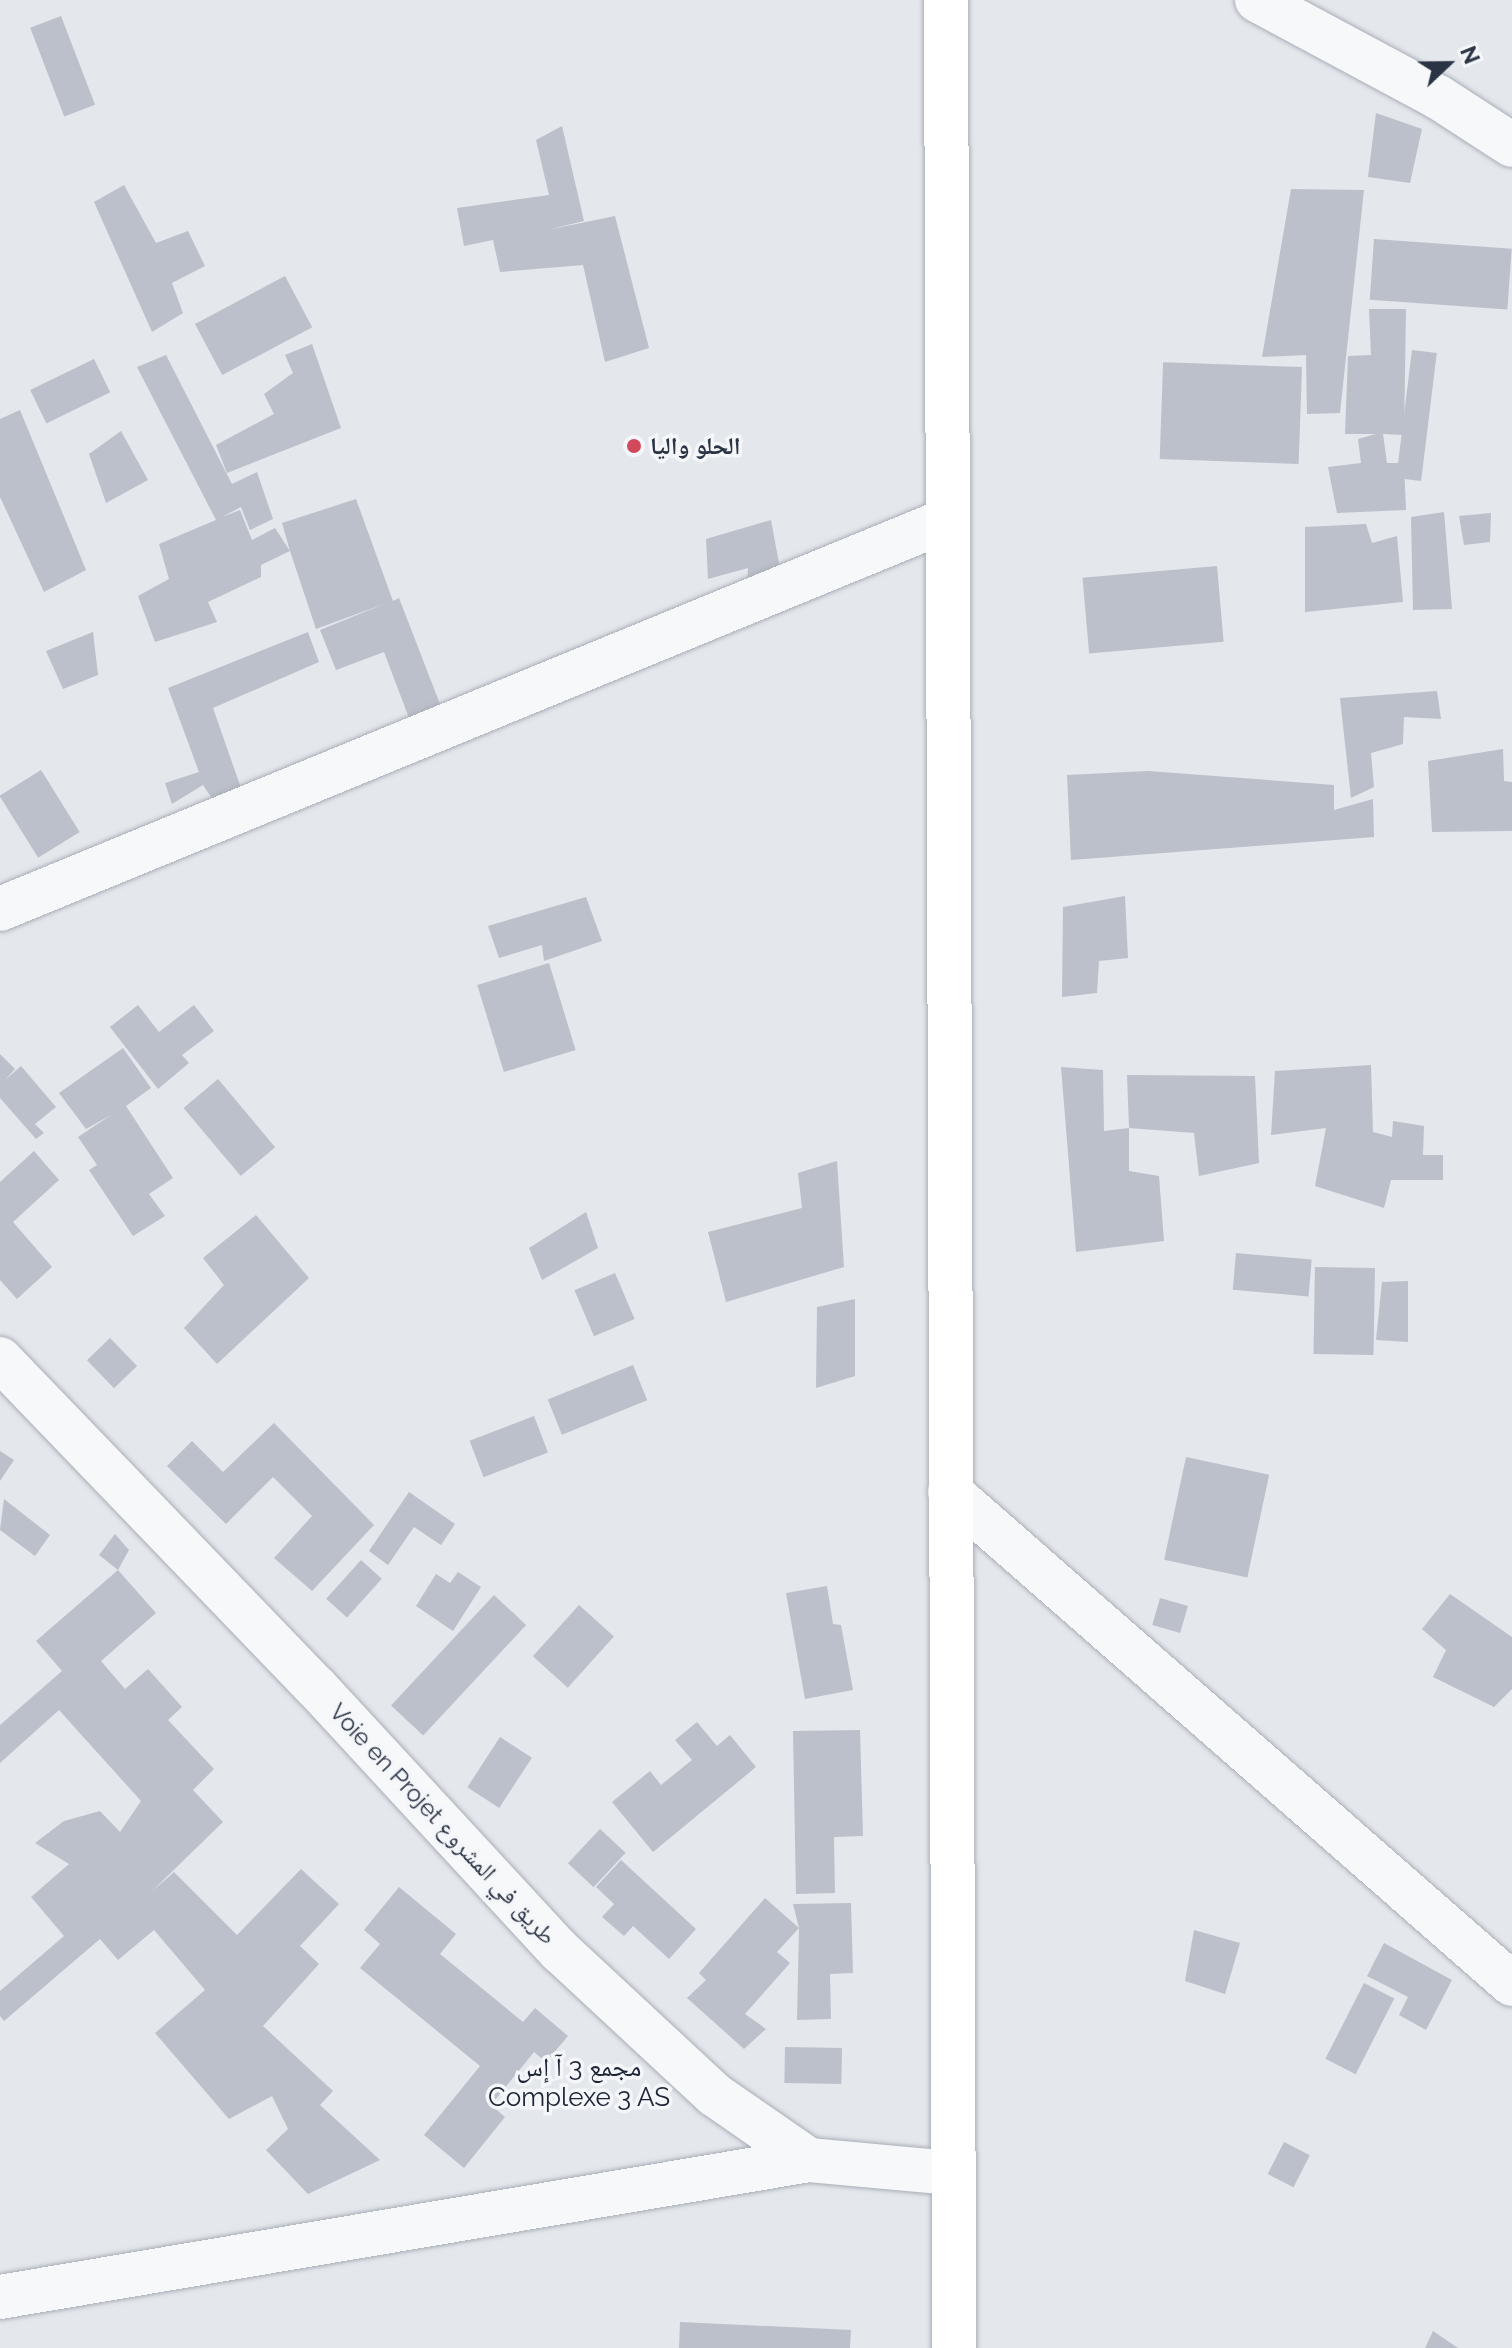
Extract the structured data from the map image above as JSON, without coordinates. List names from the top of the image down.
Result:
{
  "streets": {
    "street": ["Voie en Projet طريق في المشروع"]
  },
  "districts": ["مجمع 3 آ إس Complexe 3 AS"],
  "places": ["الحلو واليا"],
  "north": "right"
}
